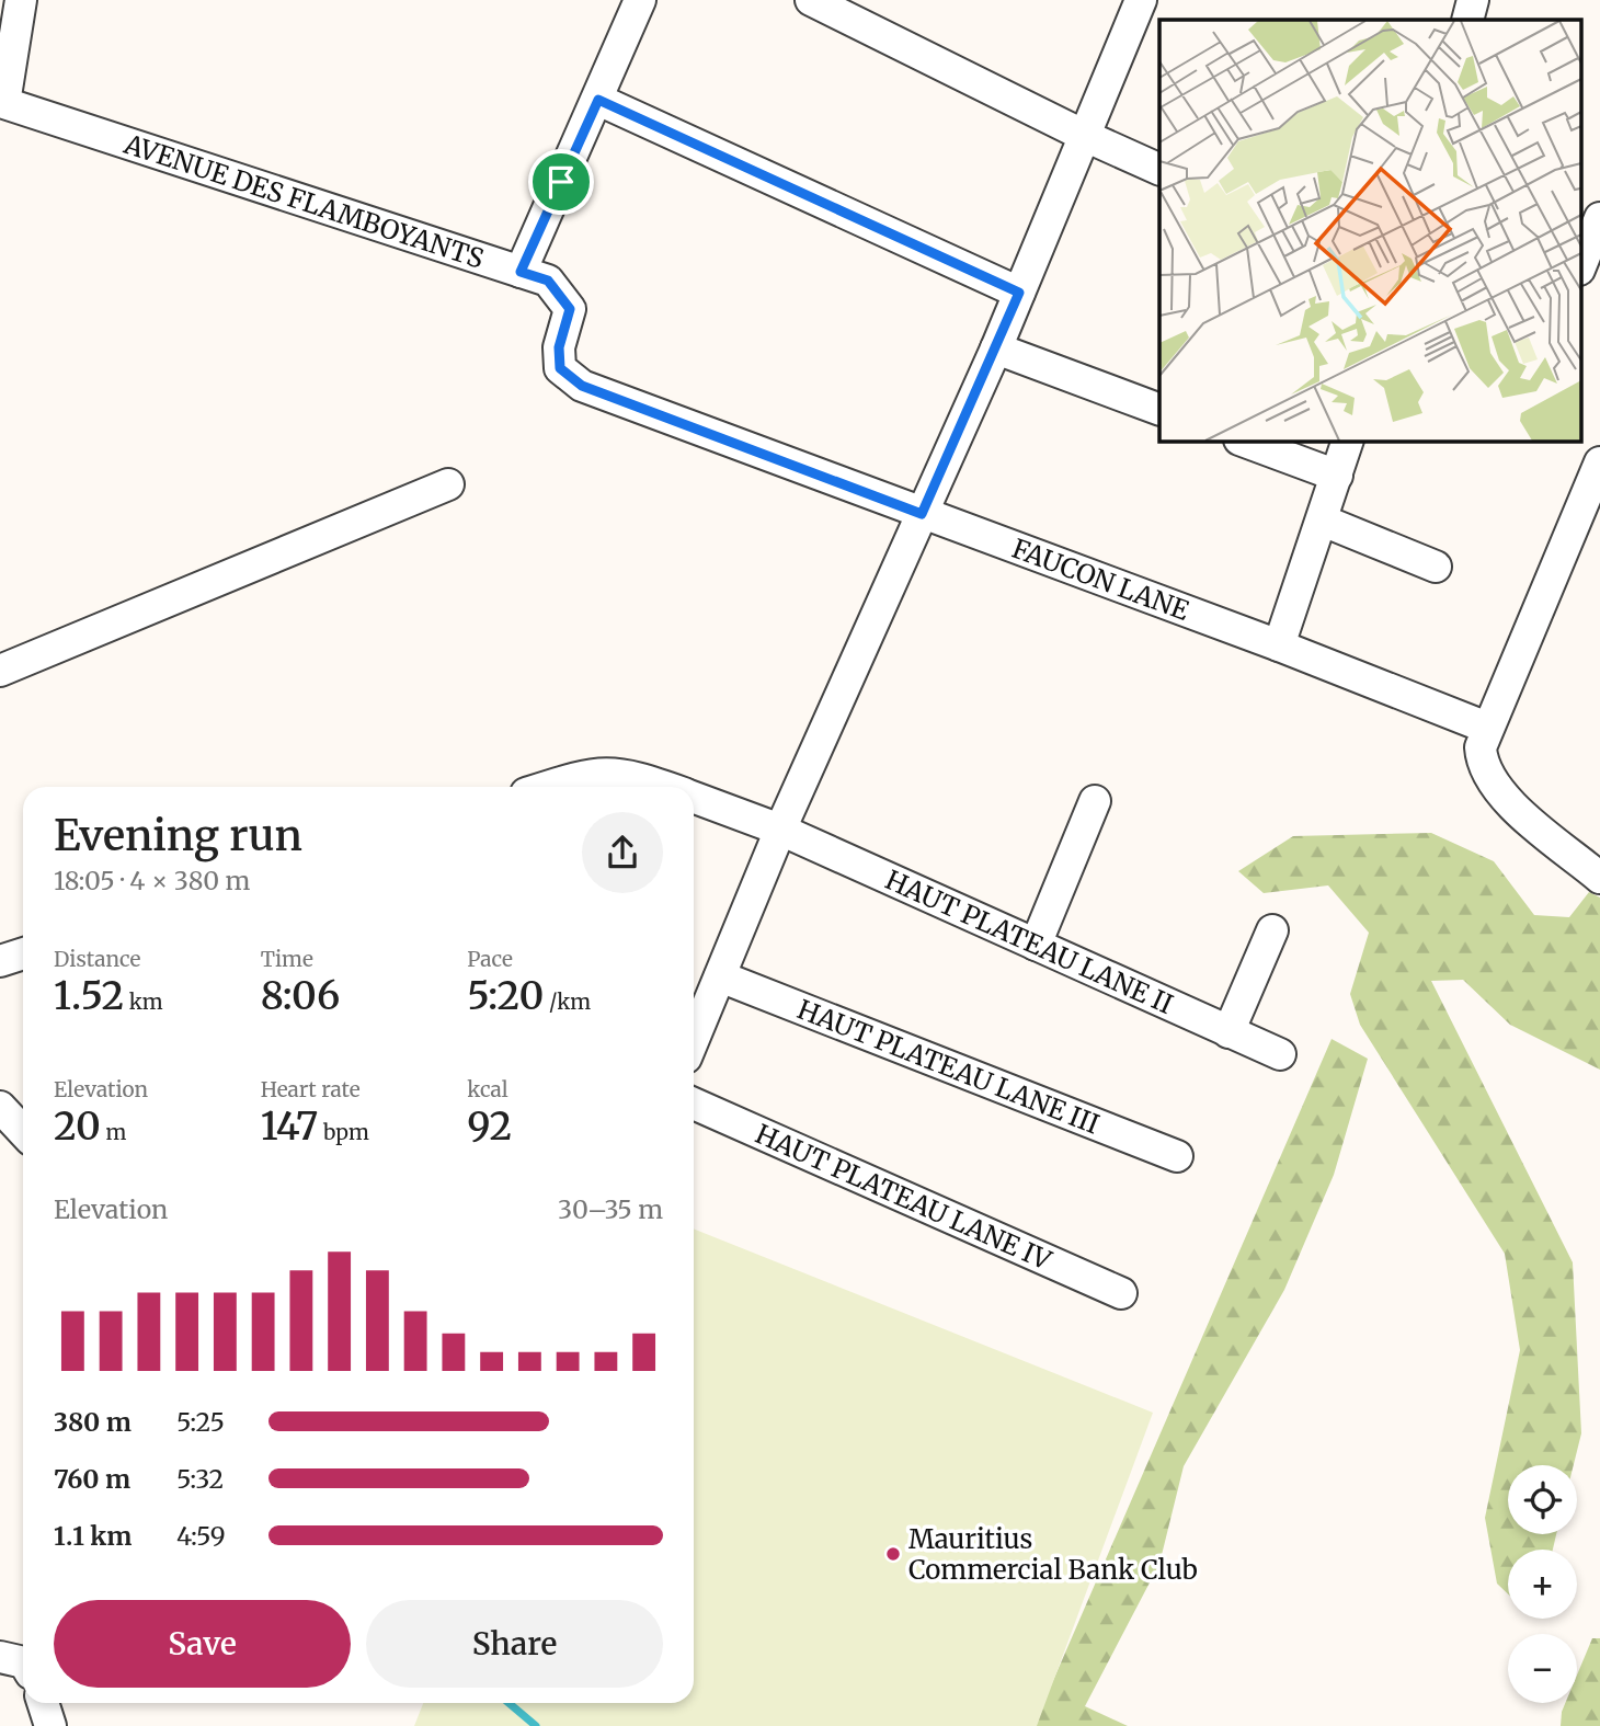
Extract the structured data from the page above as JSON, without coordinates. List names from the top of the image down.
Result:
{
  "streets": {
    "street": [
      "AVENUE DES FLAMBOYANTS",
      "FAUCON LANE",
      "HAUT PLATEAU LANE II",
      "HAUT PLATEAU LANE III",
      "HAUT PLATEAU LANE IV"
    ]
  },
  "crossings": [
    ["AVENUE DES FLAMBOYANTS", "FAUCON LANE"]
  ],
  "places": ["Mauritius Commercial Bank Club"],
  "page": {
    "heading": ["Evening run", "18:05 · 4 × 380 m"],
    "stats": [
      ["Distance", "1.52 km"],
      ["Time", "8:06"],
      ["Pace", "5:20 /km"],
      ["Elevation", "20 m"],
      ["Heart rate", "147 bpm"],
      ["kcal", "92"]
    ],
    "chart": ["Elevation", "30–35 m"],
    "list": [
      {
        "name": "380 m",
        "note": "5:25"
      },
      {
        "name": "760 m",
        "note": "5:32"
      },
      {
        "name": "1.1 km",
        "note": "4:59"
      }
    ],
    "map_buttons": ["+", "−"],
    "buttons": ["Save", "Share"]
  }
}
